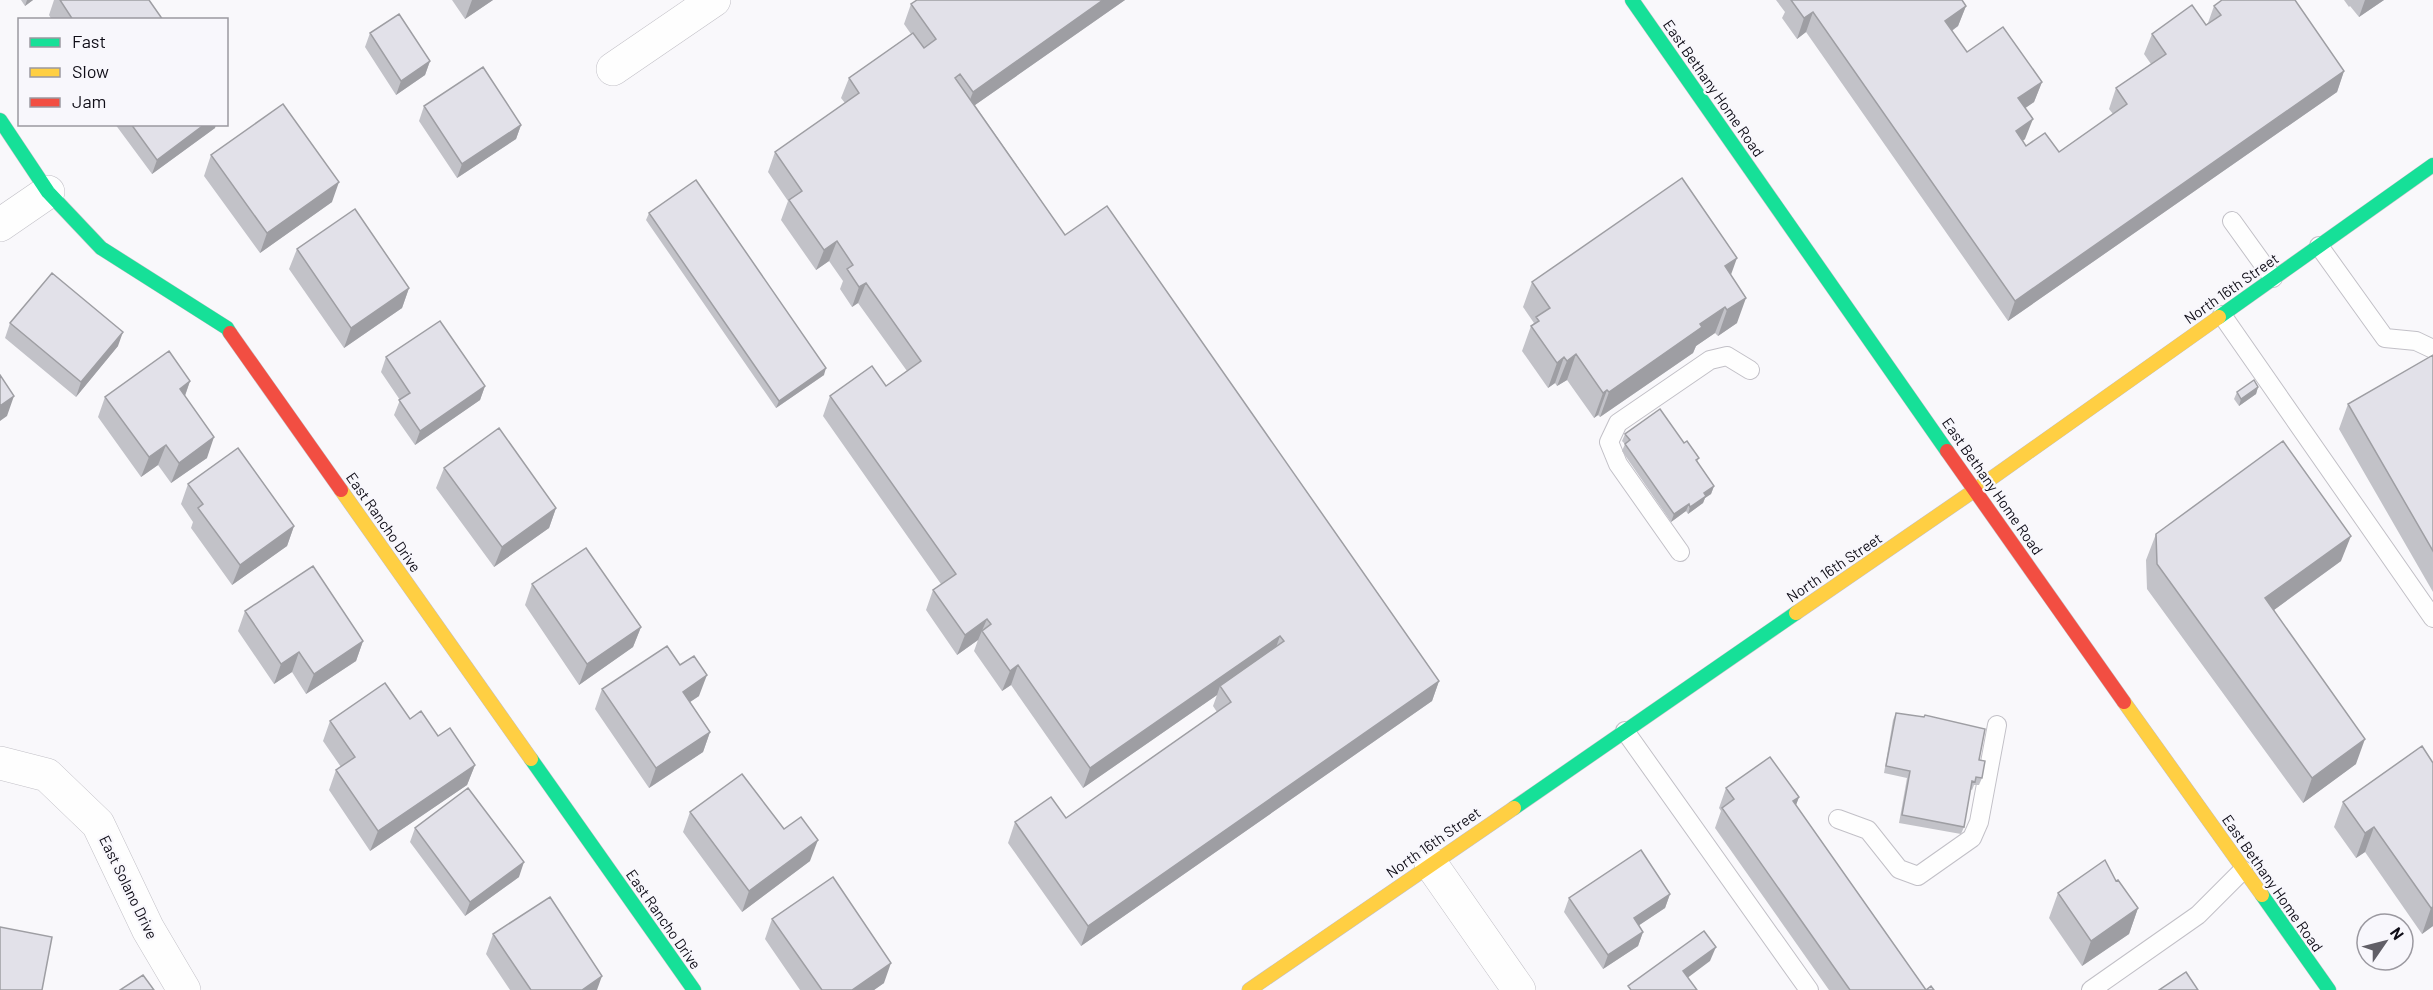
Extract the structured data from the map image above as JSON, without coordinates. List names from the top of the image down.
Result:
{
  "streets": {
    "main road": ["East Bethany Home Road", "North 16th Street", "East Rancho Drive"],
    "street": ["East Solano Drive"]
  },
  "crossings": [
    ["East Bethany Home Road", "North 16th Street"]
  ],
  "legend": ["Fast", "Slow", "Jam"],
  "north": "top right"
}
